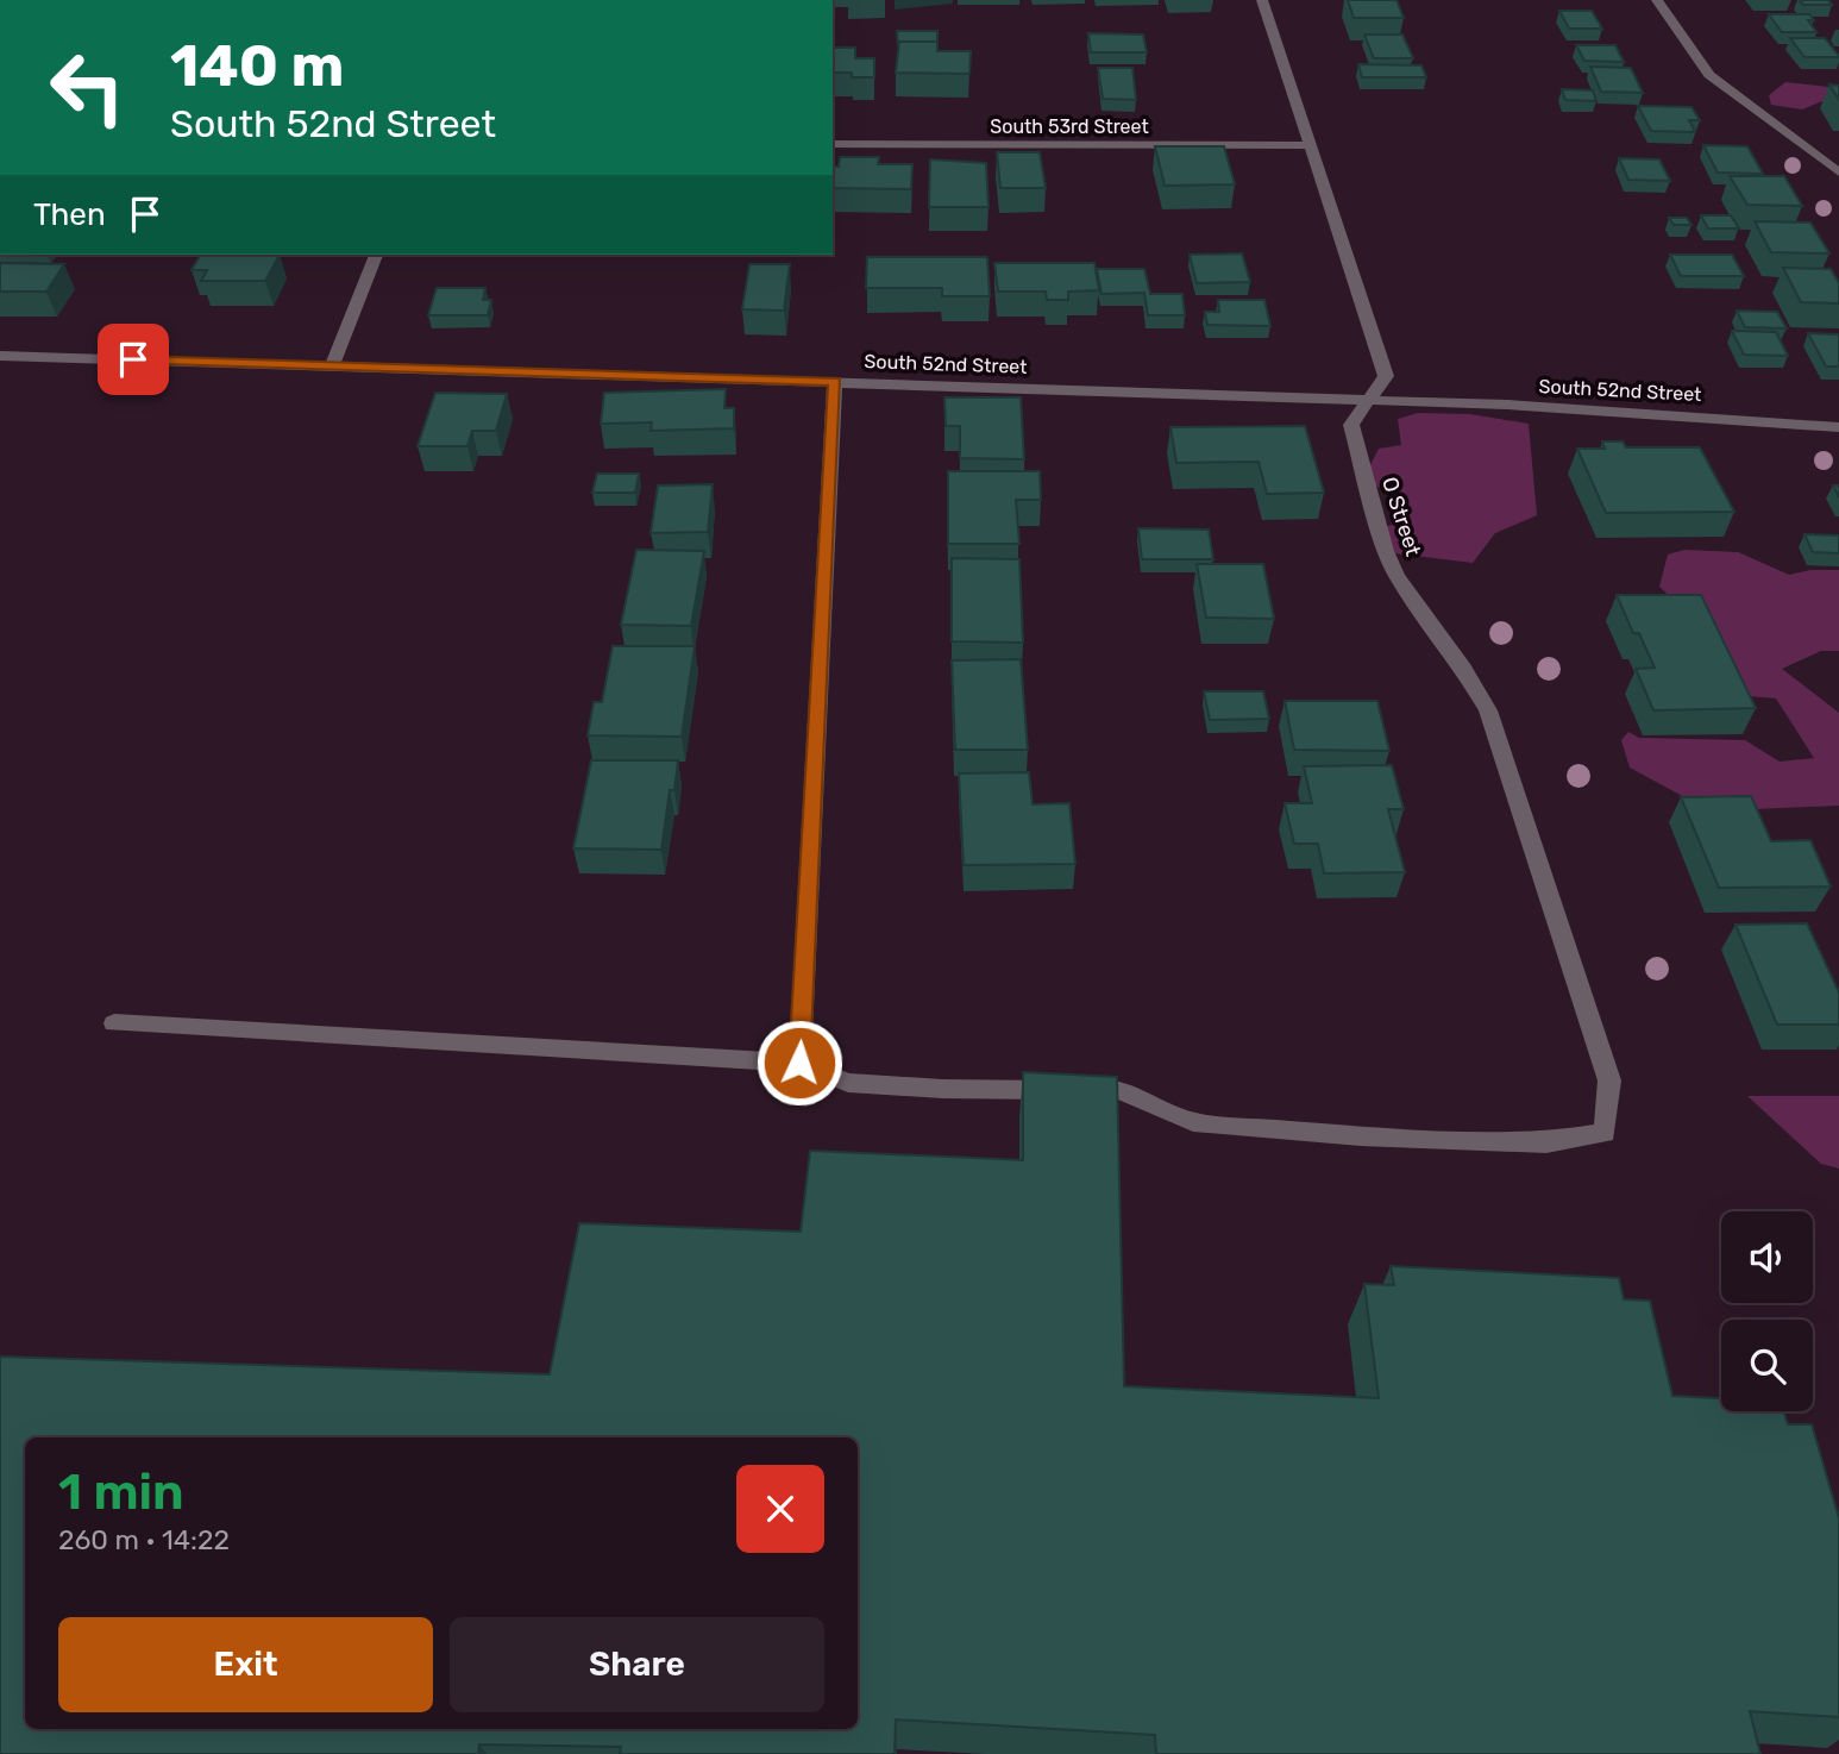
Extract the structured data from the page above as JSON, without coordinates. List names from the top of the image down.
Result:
{
  "streets": {
    "street": ["South 53rd Street", "South 52nd Street", "O Street"]
  },
  "crossings": [
    ["South 53rd Street", "O Street"],
    ["South 52nd Street", "O Street"]
  ],
  "page": {
    "turn": ["140 m", "South 52nd Street"],
    "then": "Then",
    "heading": ["1 min", "260 m · 14:22"],
    "buttons": ["Exit", "Share"]
  }
}
